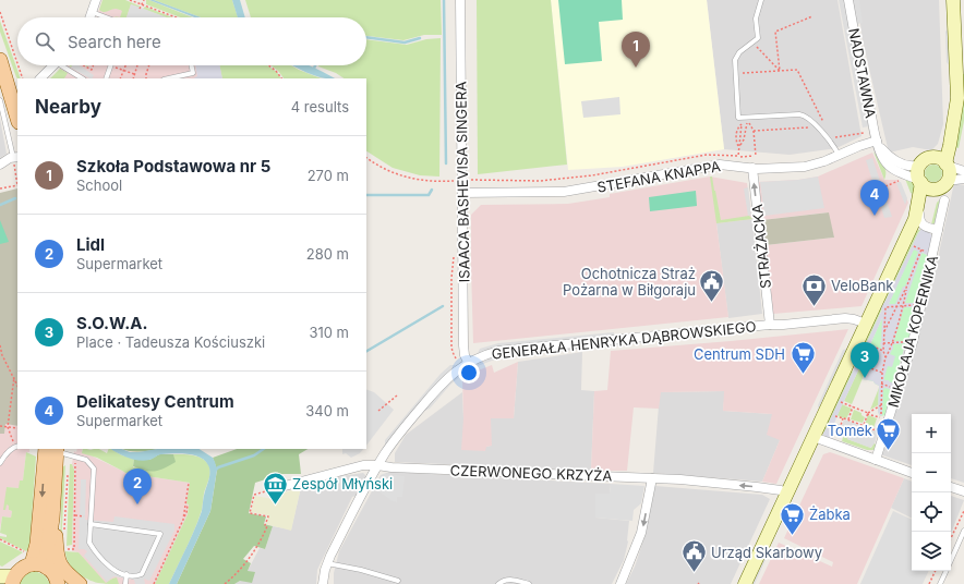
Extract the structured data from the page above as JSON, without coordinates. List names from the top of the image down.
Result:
{
  "streets": {
    "street": [
      "NADSTAWNA",
      "STEFANA KNAPPA",
      "ISAACA BASHEVISA SINGERA",
      "STRAŻACKA",
      "MIKOŁAJA KOPERNIKA",
      "GENERAŁA HENRYKA DĄBROWSKIEGO",
      "CZERWONEGO KRZYŻA"
    ]
  },
  "crossings": [
    ["NADSTAWNA", "STEFANA KNAPPA"],
    ["STEFANA KNAPPA", "ISAACA BASHEVISA SINGERA"],
    ["STEFANA KNAPPA", "STRAŻACKA"],
    ["ISAACA BASHEVISA SINGERA", "GENERAŁA HENRYKA DĄBROWSKIEGO"],
    ["STRAŻACKA", "GENERAŁA HENRYKA DĄBROWSKIEGO"],
    ["GENERAŁA HENRYKA DĄBROWSKIEGO", "CZERWONEGO KRZYŻA"]
  ],
  "one_way": ["STRAŻACKA"],
  "places": {
    "public building": ["Ochotnicza Straż Pożarna w Biłgoraju", "Urząd Skarbowy"],
    "bank": ["VeloBank"],
    "supermarket": ["Centrum SDH", "Tomek", "Żabka"],
    "museum": ["Zespół Młyński"]
  },
  "page": {
    "search": "Search here",
    "pins": [
      "1",
      "4",
      "3",
      "2"
    ],
    "heading": ["Nearby", "4 results"],
    "list": [
      {
        "mark": "1",
        "name": "Szkoła Podstawowa nr 5",
        "note": "School",
        "value": "270 m"
      },
      {
        "mark": "2",
        "name": "Lidl",
        "note": "Supermarket",
        "value": "280 m"
      },
      {
        "mark": "3",
        "name": "S.O.W.A.",
        "note": "Place · Tadeusza Kościuszki",
        "value": "310 m"
      },
      {
        "mark": "4",
        "name": "Delikatesy Centrum",
        "note": "Supermarket",
        "value": "340 m"
      }
    ],
    "map_buttons": ["+", "−"]
  }
}
